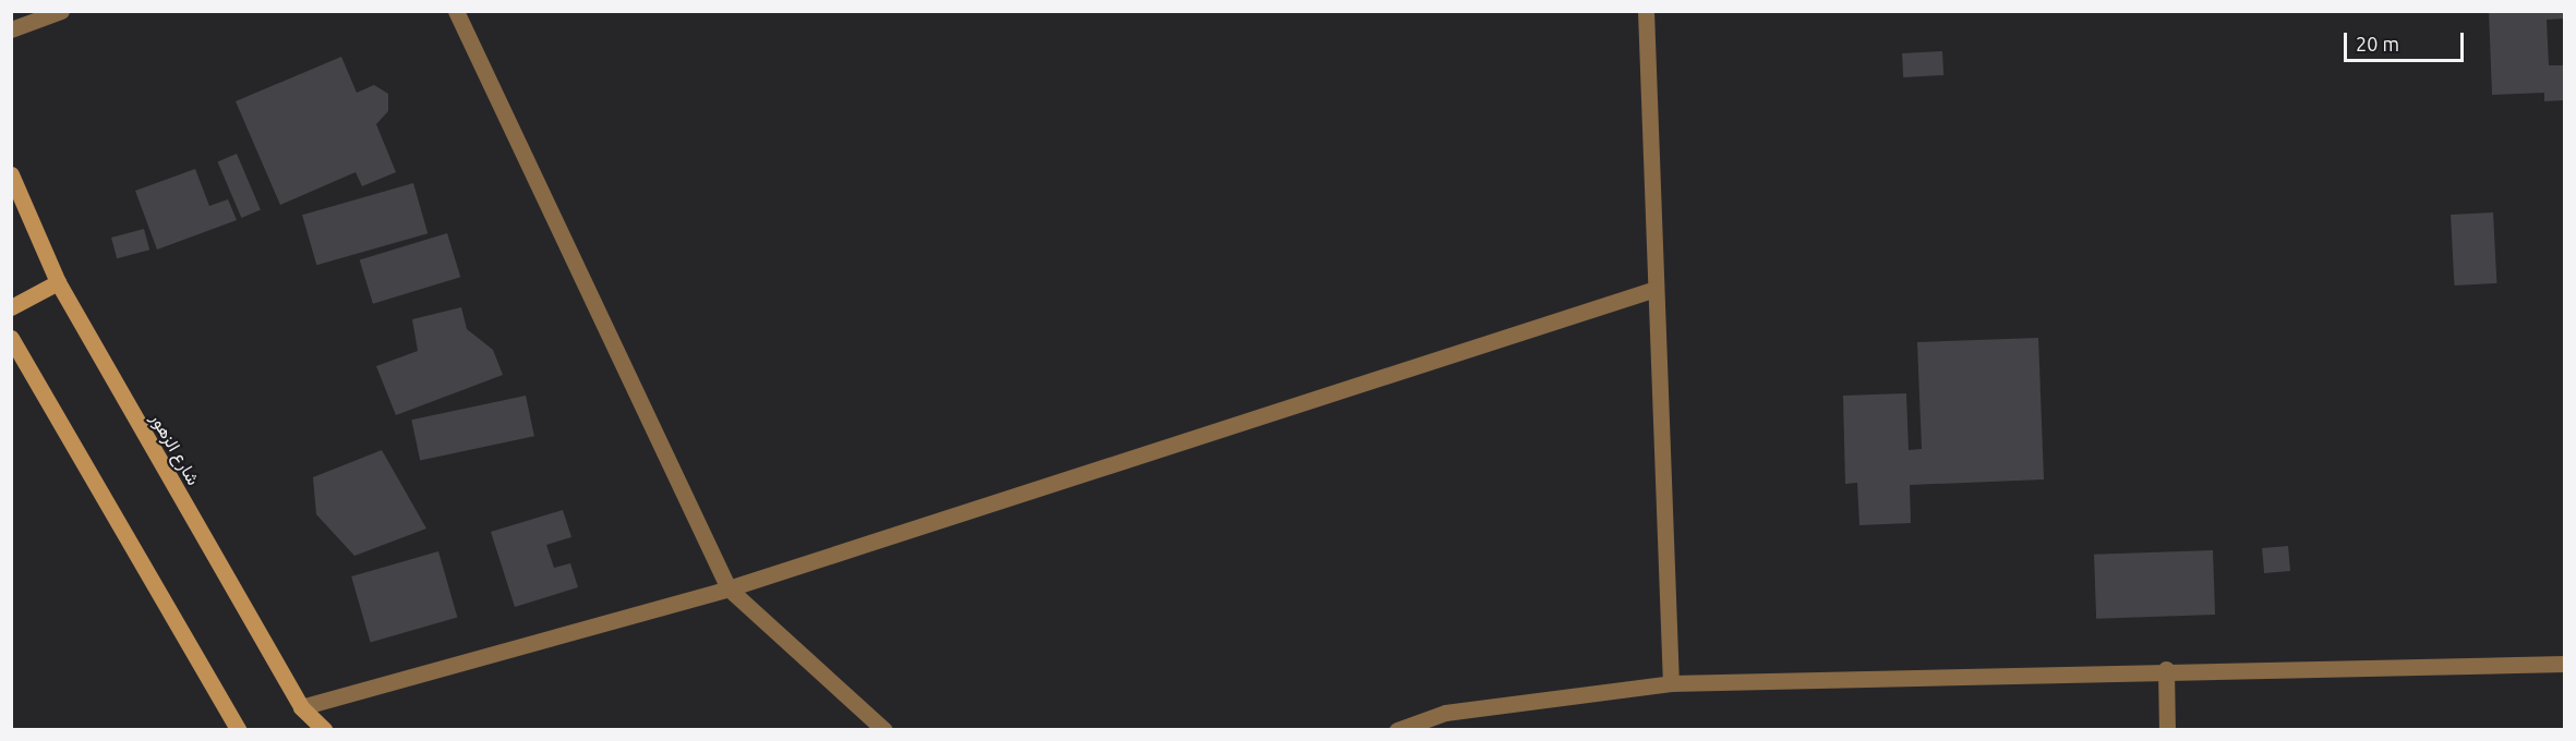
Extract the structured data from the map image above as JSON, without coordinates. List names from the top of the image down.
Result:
{
  "streets": {
    "main road": ["شارع الزهور"]
  },
  "scale_bar": "20 m"
}
